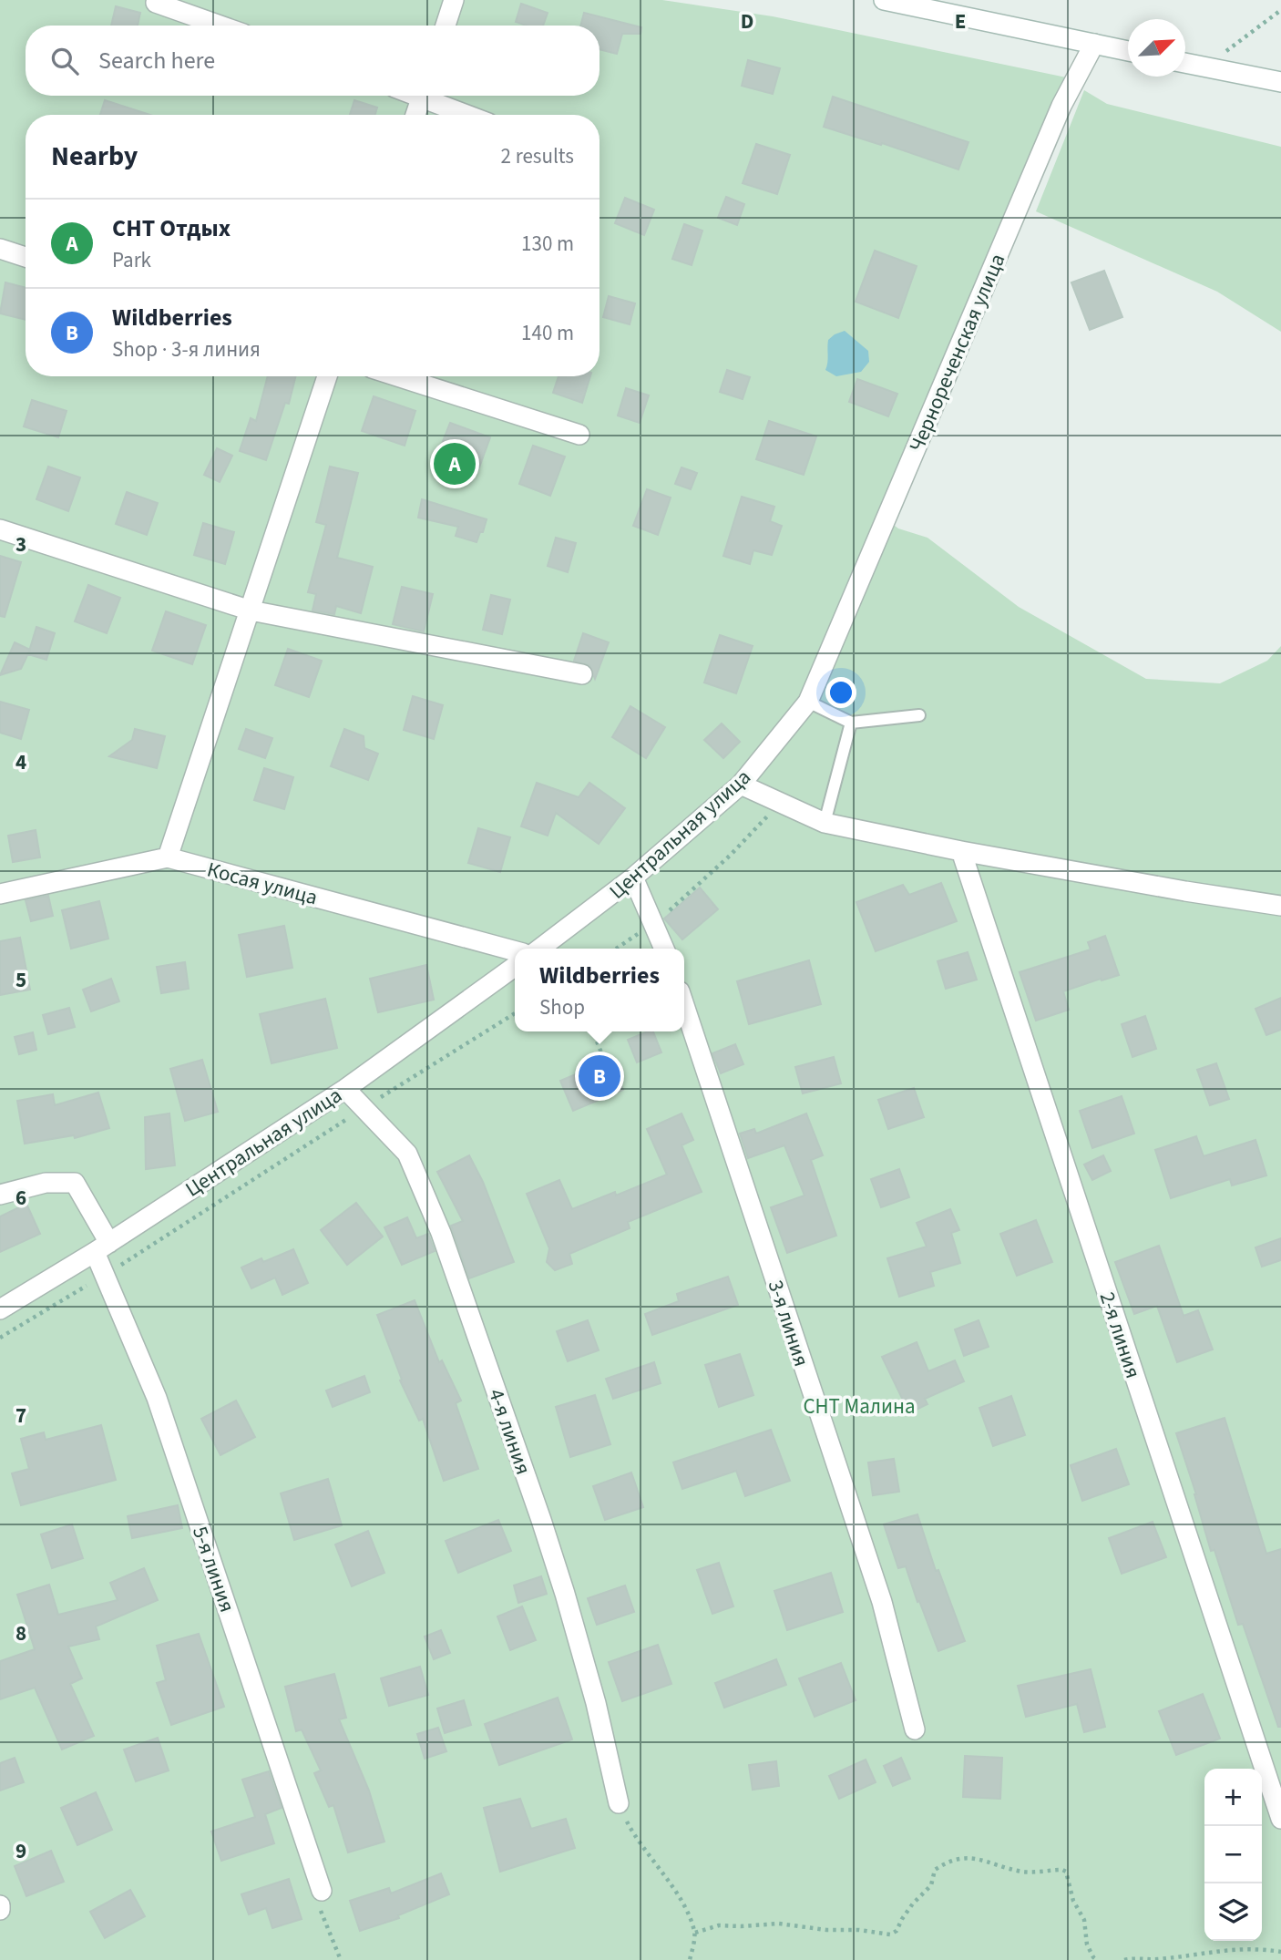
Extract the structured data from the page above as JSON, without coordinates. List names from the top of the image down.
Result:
{
  "streets": {
    "street": [
      "Чернореченская улица",
      "Центральная улица",
      "Косая улица",
      "3-я линия",
      "2-я линия",
      "4-я линия",
      "5-я линия"
    ]
  },
  "crossings": [
    ["Чернореченская улица", "Центральная улица"],
    ["Центральная улица", "4-я линия"],
    ["Центральная улица", "5-я линия"]
  ],
  "parks": ["СНТ Малина"],
  "north": "top right",
  "page": {
    "search": "Search here",
    "heading": ["Nearby", "2 results"],
    "list": [
      {
        "mark": "A",
        "name": "СНТ Отдых",
        "note": "Park",
        "value": "130 m"
      },
      {
        "mark": "B",
        "name": "Wildberries",
        "note": "Shop · 3-я линия",
        "value": "140 m"
      }
    ],
    "pins": ["A", "B"],
    "popup": ["Wildberries", "Shop"],
    "map_buttons": ["+", "−"]
  },
  "grid": {
    "columns": ["D", "E"],
    "rows": [
      "3",
      "4",
      "5",
      "6",
      "7",
      "8",
      "9"
    ]
  }
}
